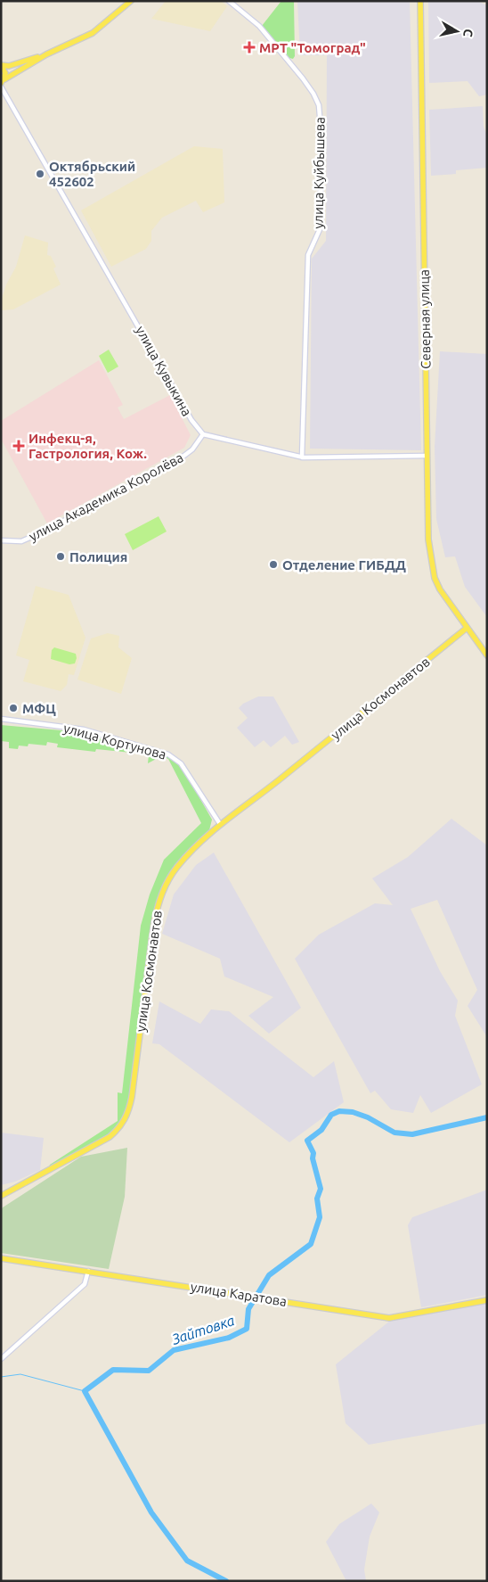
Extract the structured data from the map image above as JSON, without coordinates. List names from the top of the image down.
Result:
{
  "streets": {
    "main road": ["Северная улица", "улица Космонавтов", "улица Каратова"],
    "street": [
      "улица Куйбышева",
      "улица Кувыкина",
      "улица Академика Королёва",
      "улица Кортунова"
    ]
  },
  "crossings": [
    ["Северная улица", "улица Космонавтов"],
    ["улица Кувыкина", "улица Академика Королёва"],
    ["улица Космонавтов", "улица Кортунова"]
  ],
  "water": ["Зайтовка"],
  "places": {
    "health": ["МРТ \"Томоград\"", "Инфекц-я, Гастрология, Кож."],
    "other": [
      "Октябрьский 452602",
      "Полиция",
      "Отделение ГИБДД",
      "МФЦ"
    ]
  },
  "north": "right"
}
